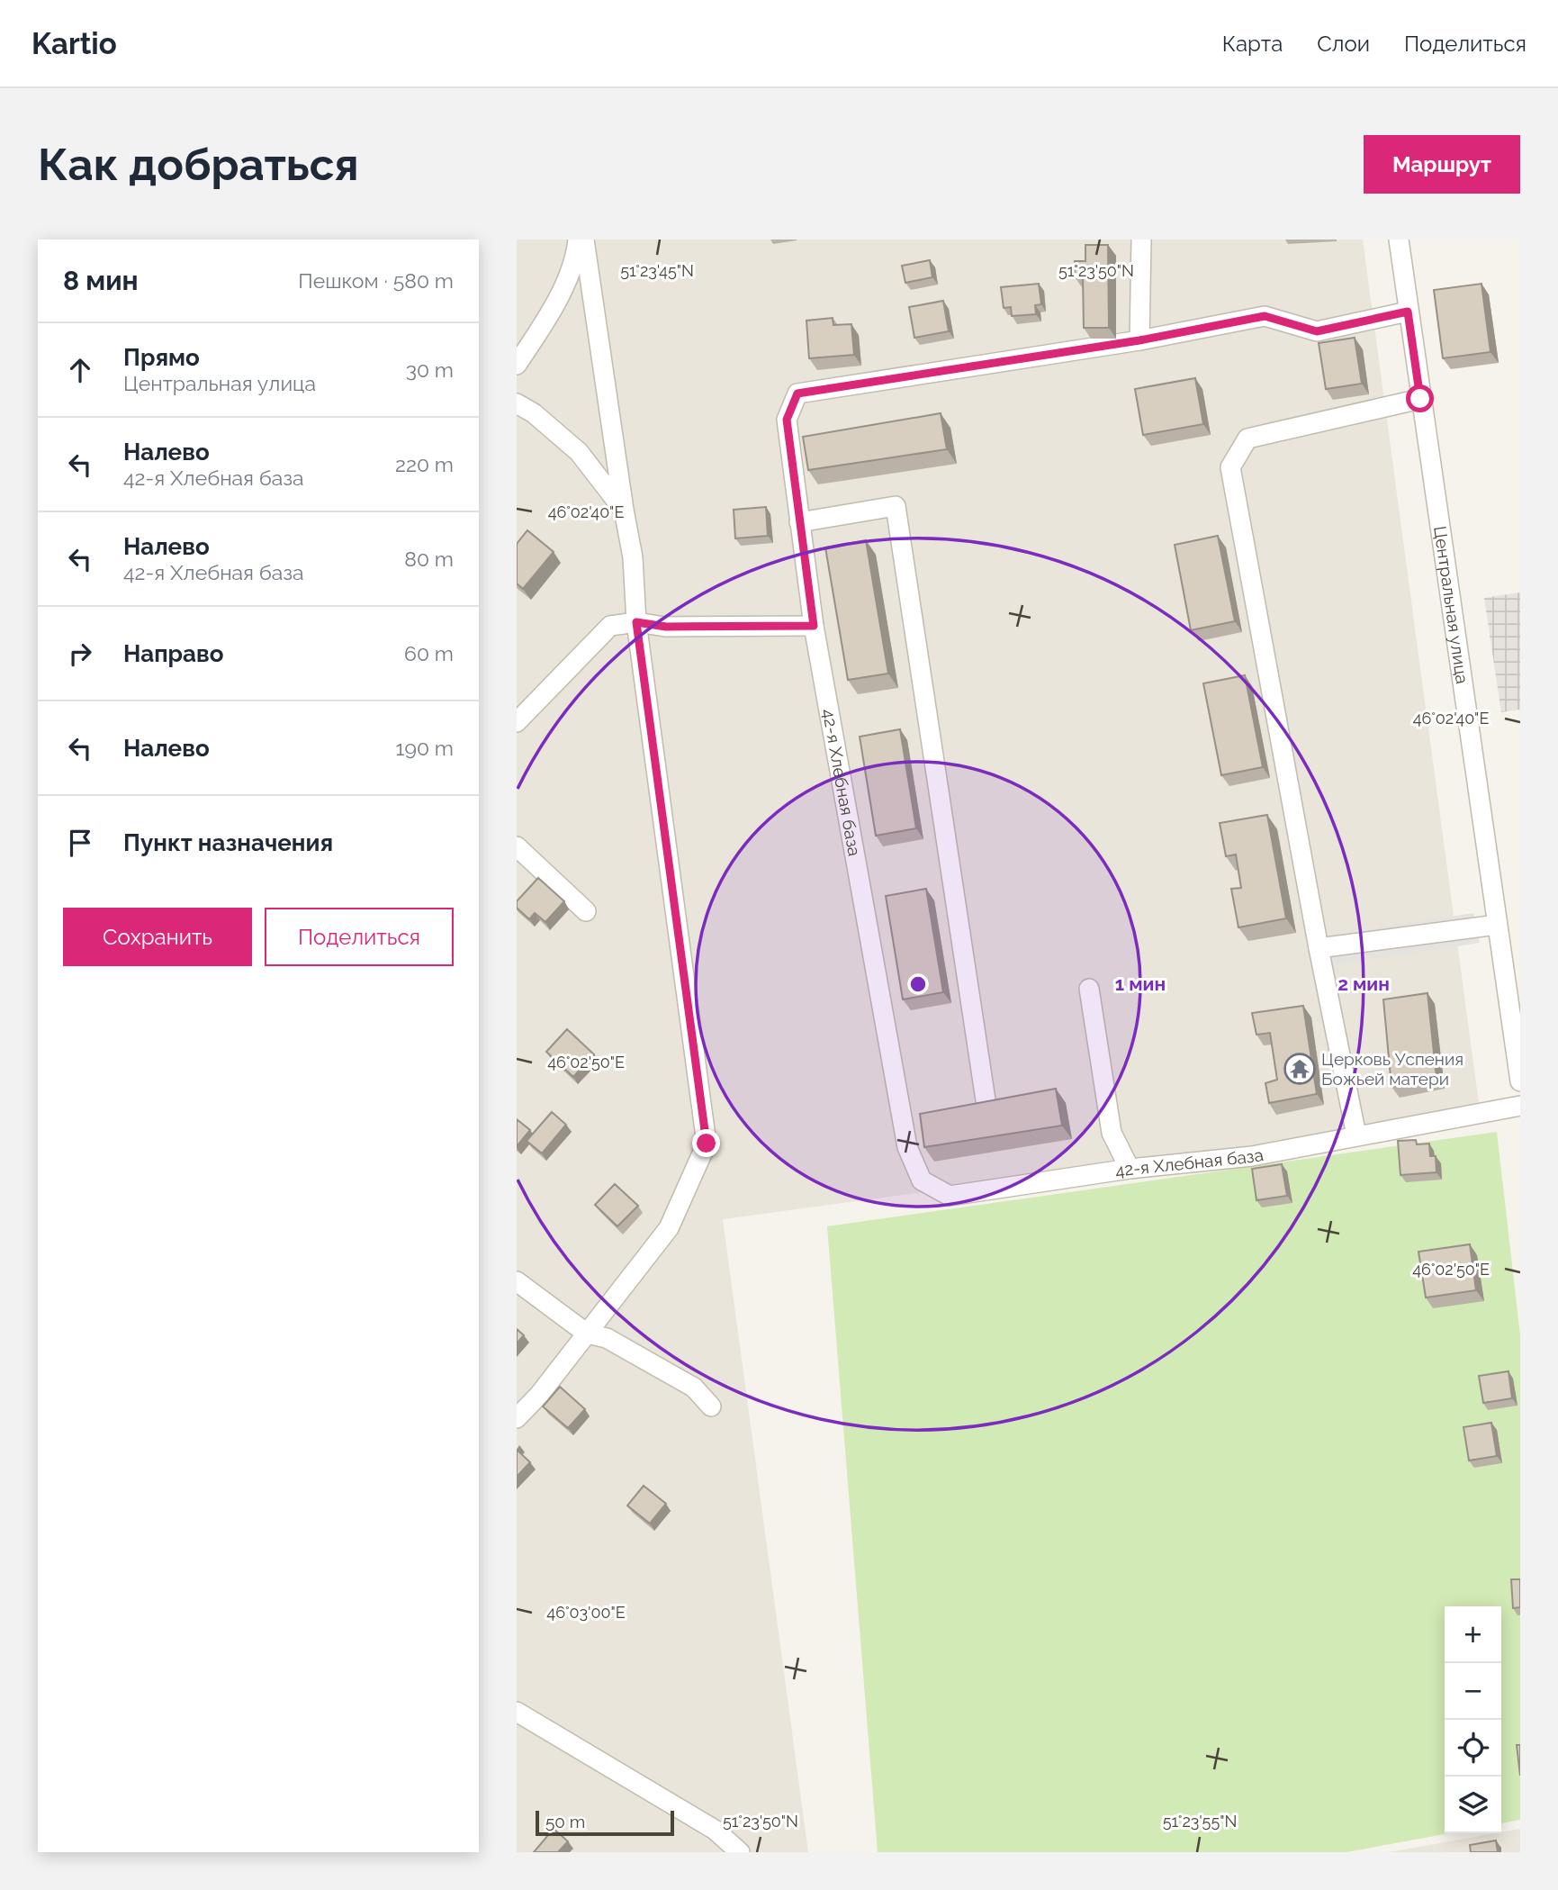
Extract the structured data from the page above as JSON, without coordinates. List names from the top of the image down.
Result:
{
  "streets": {
    "street": ["Центральная улица", "42-я Хлебная база"]
  },
  "crossings": [
    ["Центральная улица", "42-я Хлебная база"]
  ],
  "places": {
    "temple": ["Церковь Успения Божьей матери"]
  },
  "scale_bar": "50 m",
  "page": {
    "header": "Kartio",
    "nav": ["Карта", "Слои", "Поделиться"],
    "buttons": [
      "Маршрут",
      ["Сохранить", "Поделиться"]
    ],
    "title": "Как добраться",
    "heading": ["8 мин", "Пешком · 580 m"],
    "list": [
      ["Прямо", "Центральная улица", "30 m"],
      ["Налево", "42-я Хлебная база", "220 m"],
      ["Налево", "42-я Хлебная база", "80 m"],
      ["Направо", "60 m"],
      ["Налево", "190 m"],
      "Пункт назначения"
    ],
    "map_buttons": ["+", "−"],
    "scale": "50 m"
  },
  "coordinates": [
    "51°23'45\"N",
    "51°23'50\"N",
    "46°02'40\"E",
    "46°02'50\"E",
    "46°03'00\"E",
    "51°23'55\"N"
  ],
  "rings": ["1 мин", "2 мин"]
}
